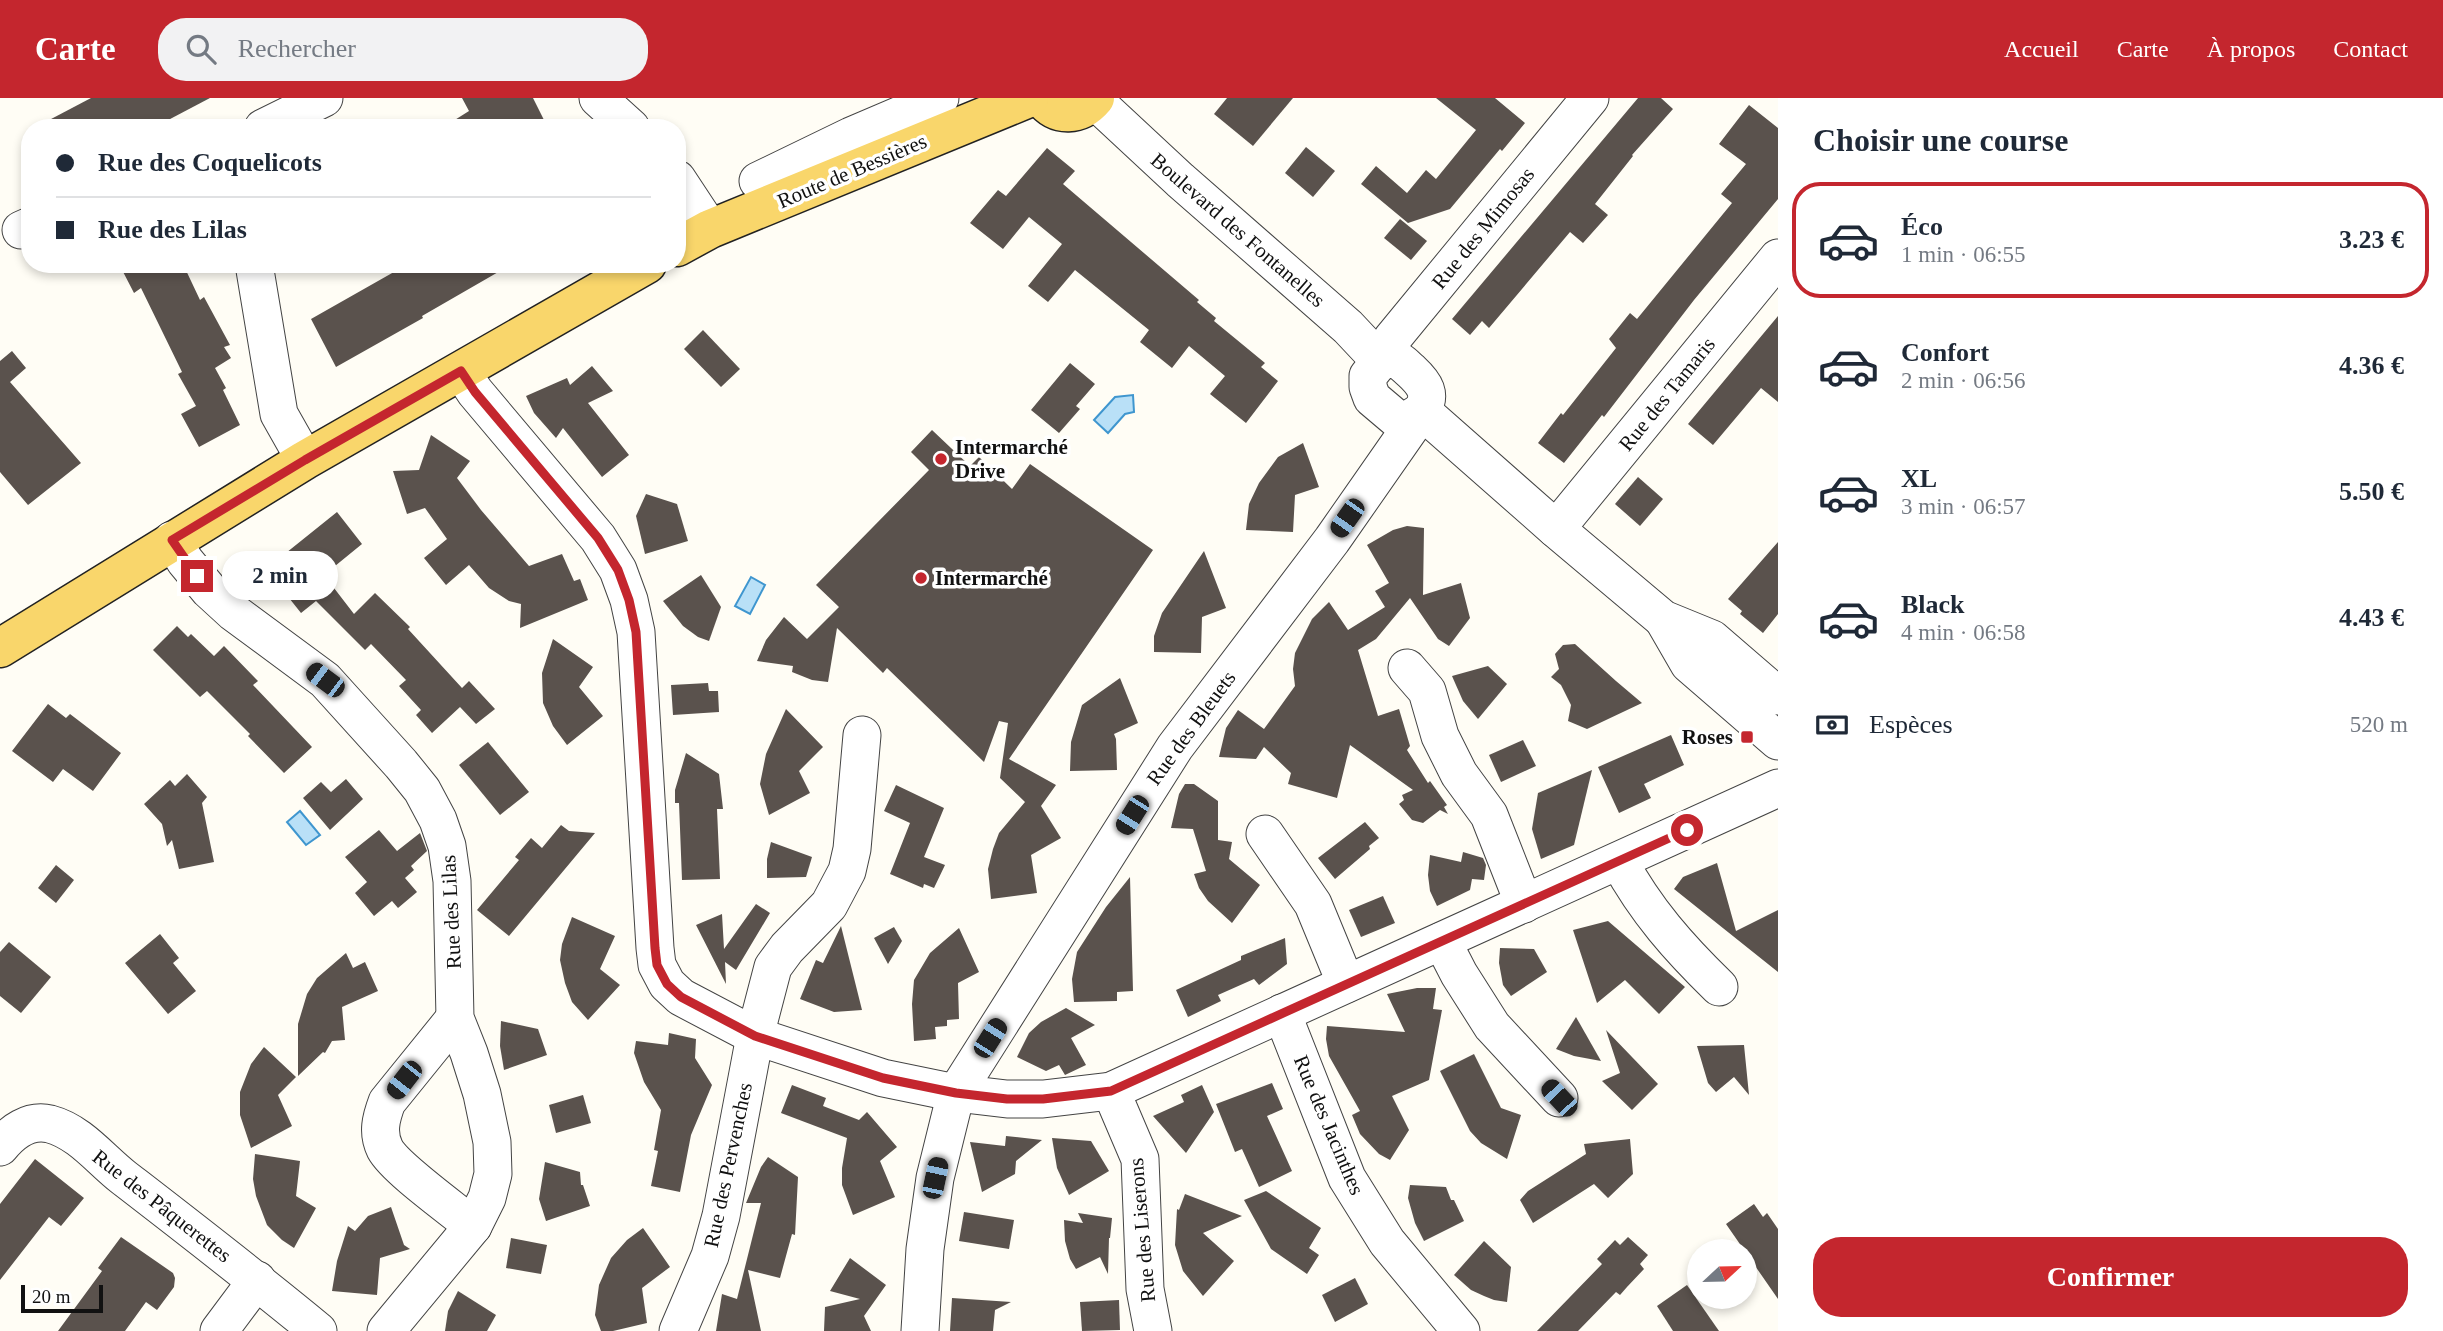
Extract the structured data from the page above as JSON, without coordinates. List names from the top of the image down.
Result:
{
  "streets": {
    "main road": ["Route de Bessières"],
    "street": [
      "Rue des Mimosas",
      "Boulevard des Fontanelles",
      "Rue des Tamaris",
      "Rue des Bleuets",
      "Rue des Lilas",
      "Rue des Jacinthes",
      "Rue des Pervenches",
      "Rue des Pâquerettes",
      "Rue des Liserons"
    ]
  },
  "crossings": [
    ["Rue des Mimosas", "Boulevard des Fontanelles"]
  ],
  "places": {
    "other": ["Intermarché Drive", "Intermarché"],
    "transit": ["Roses"]
  },
  "scale_bar": "20 m",
  "north": "right",
  "page": {
    "header": "Carte",
    "search": "Rechercher",
    "nav": [
      "Accueil",
      "Carte",
      "À propos",
      "Contact"
    ],
    "heading": "Choisir une course",
    "banner": ["Rue des Coquelicots", "Rue des Lilas"],
    "list": [
      {
        "name": "Éco",
        "note": "1 min · 06:55",
        "value": "3.23 €"
      },
      {
        "name": "Confort",
        "note": "2 min · 06:56",
        "value": "4.36 €"
      },
      {
        "name": "XL",
        "note": "3 min · 06:57",
        "value": "5.50 €"
      },
      {
        "name": "Black",
        "note": "4 min · 06:58",
        "value": "4.43 €"
      }
    ],
    "bubble": "2 min",
    "pay": ["Espèces", "520 m"],
    "buttons": "Confirmer",
    "scale": "20 m"
  }
}
